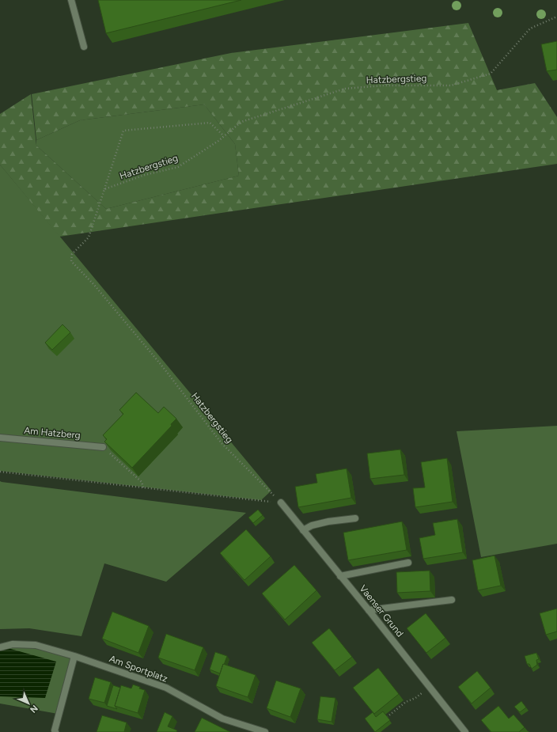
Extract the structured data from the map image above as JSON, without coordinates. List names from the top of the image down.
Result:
{
  "streets": {
    "street": ["Am Hatzberg", "Vaenser Grund", "Am Sportplatz"],
    "path": ["Hatzbergstieg"]
  },
  "crossings": [
    ["Hatzbergstieg", "Vaenser Grund"]
  ],
  "north": "bottom right"
}
